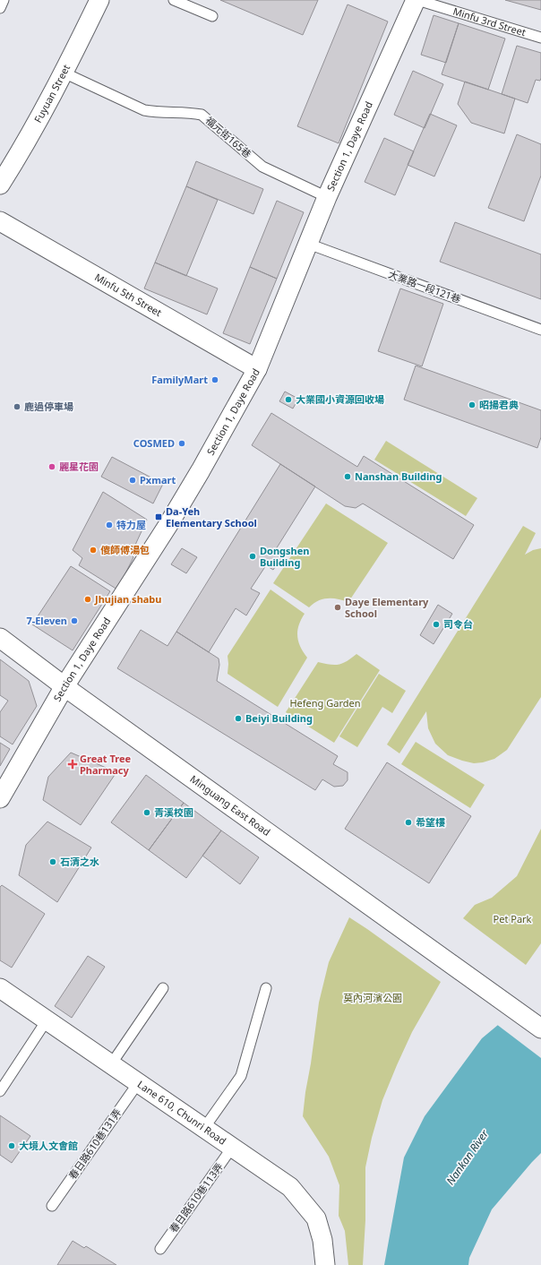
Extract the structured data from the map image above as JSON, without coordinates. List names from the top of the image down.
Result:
{
  "streets": {
    "street": [
      "Fuyuan Street",
      "Section 1, Daye Road",
      "Minfu 5th Street",
      "Minguang East Road",
      "Lane 610, Chunri Road"
    ],
    "lane": [
      "Minfu 3rd Street",
      "福元街165巷",
      "大業路一段121巷",
      "春日路610巷131弄",
      "春日路610巷113弄"
    ]
  },
  "crossings": [
    ["Minfu 3rd Street", "Section 1, Daye Road"],
    ["Fuyuan Street", "福元街165巷"],
    ["福元街165巷", "Section 1, Daye Road"],
    ["Section 1, Daye Road", "大業路一段121巷"],
    ["Section 1, Daye Road", "Minfu 5th Street"],
    ["Section 1, Daye Road", "Minguang East Road"],
    ["Lane 610, Chunri Road", "春日路610巷131弄"],
    ["Lane 610, Chunri Road", "春日路610巷113弄"]
  ],
  "water": ["Nankan River"],
  "parks": ["Hefeng Garden", "Pet Park", "莫內河濱公園"],
  "places": {
    "other": [
      "FamilyMart",
      "大業國小資源回收場",
      "昭揚君典",
      "鹿過停車場",
      "COSMED",
      "麗星花園",
      "Nanshan Building",
      "Pxmart",
      "特力屋",
      "傻師傅湯包",
      "Dongshen Building",
      "Jhujian shabu",
      "Daye Elementary School",
      "7-Eleven",
      "司令台",
      "Beiyi Building",
      "青溪校園",
      "希望樓",
      "石清之水",
      "大境人文會館"
    ],
    "transit": ["Da-Yeh Elementary School"],
    "health": ["Great Tree Pharmacy"]
  }
}
